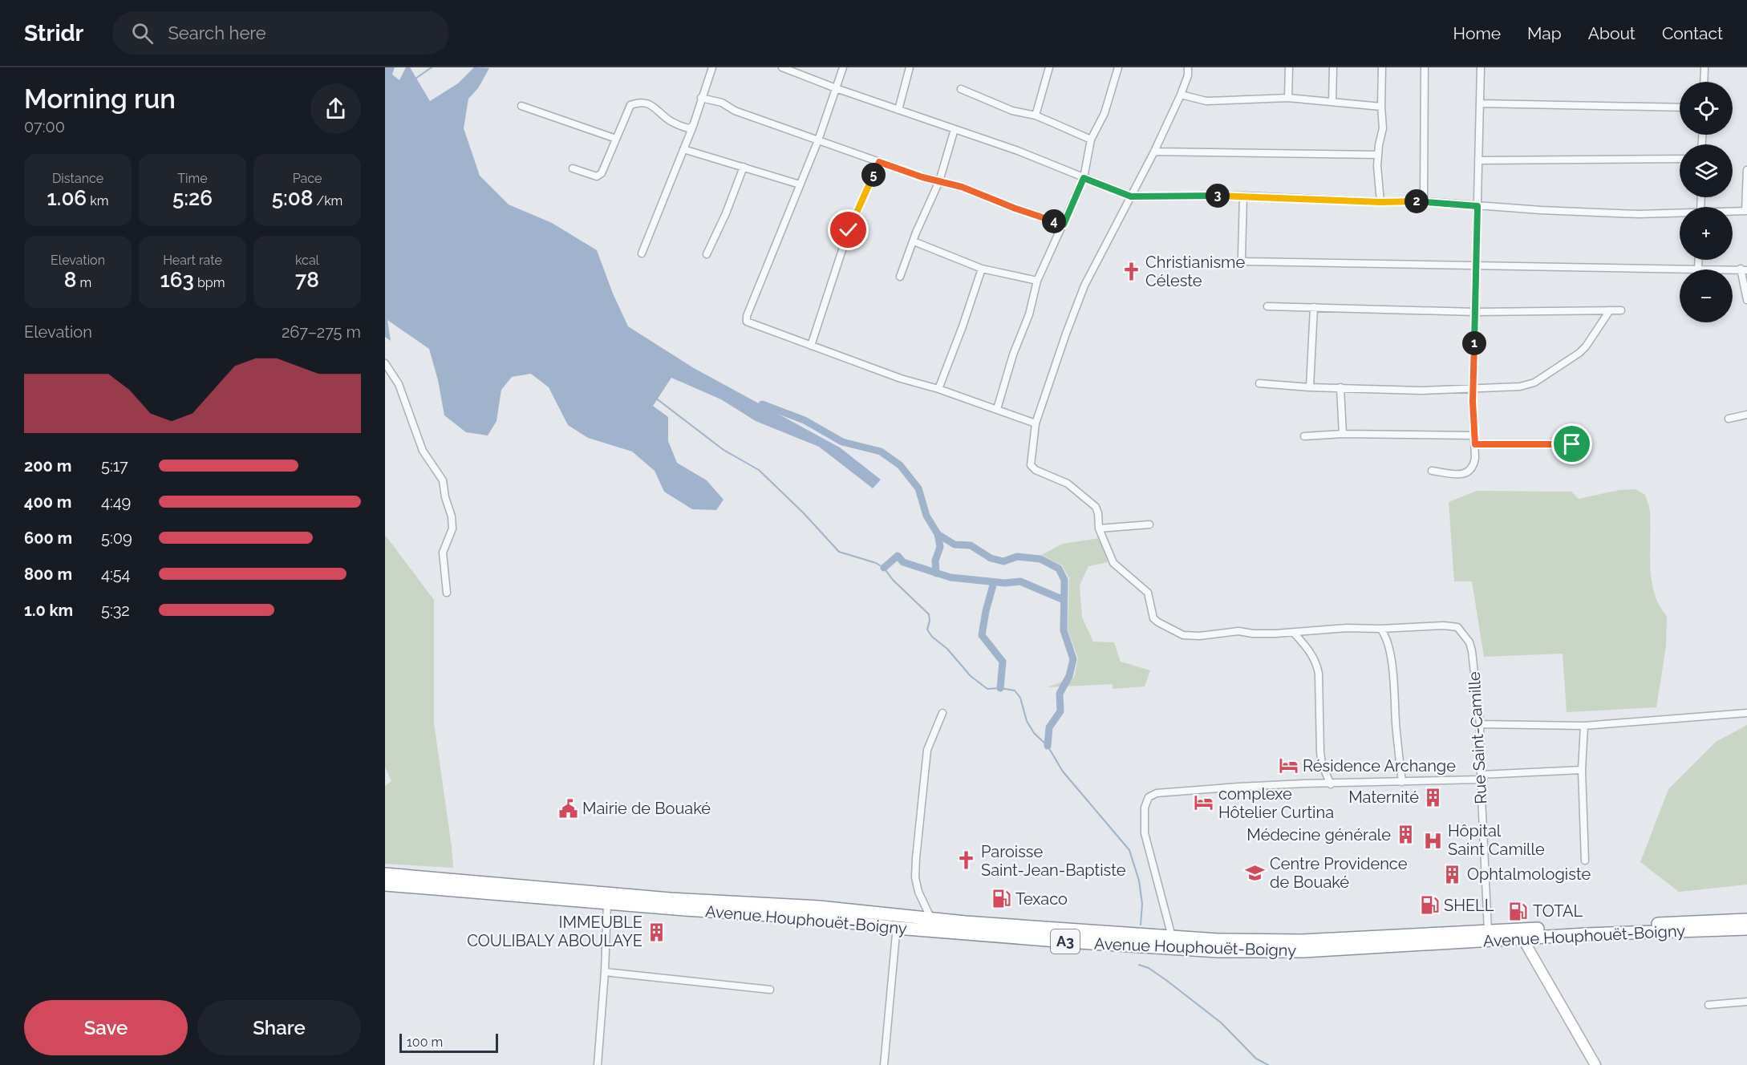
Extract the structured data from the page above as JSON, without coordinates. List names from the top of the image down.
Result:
{
  "streets": {
    "highway": ["Avenue Houphouët-Boigny", "A3"],
    "street": ["Rue Saint-Camille"]
  },
  "crossings": [
    ["Rue Saint-Camille", "Avenue Houphouët-Boigny"]
  ],
  "places": {
    "church": ["Christianisme Céleste", "Paroisse Saint-Jean-Baptiste"],
    "hotel": ["Résidence Archange", "complexe Hôtelier Curtina"],
    "building": [
      "Maternité",
      "Médecine générale",
      "Ophtalmologiste",
      "IMMEUBLE COULIBALY ABOULAYE"
    ],
    "public building": ["Mairie de Bouaké"],
    "hospital": ["Hôpital Saint Camille"],
    "school or university": ["Centre Providence de Bouaké"],
    "fuel station": ["Texaco", "SHELL", "TOTAL"]
  },
  "scale_bar": "100 m",
  "page": {
    "header": "Stridr",
    "search": "Search here",
    "nav": [
      "Home",
      "Map",
      "About",
      "Contact"
    ],
    "heading": ["Morning run", "07:00"],
    "map_buttons": ["+", "−"],
    "stats": [
      ["Distance", "1.06 km"],
      ["Time", "5:26"],
      ["Pace", "5:08 /km"],
      ["Elevation", "8 m"],
      ["Heart rate", "163 bpm"],
      ["kcal", "78"]
    ],
    "pins": [
      "5",
      "3",
      "2",
      "4",
      "1"
    ],
    "chart": ["Elevation", "267–275 m"],
    "list": [
      {
        "name": "200 m",
        "note": "5:17"
      },
      {
        "name": "400 m",
        "note": "4:49"
      },
      {
        "name": "600 m",
        "note": "5:09"
      },
      {
        "name": "800 m",
        "note": "4:54"
      },
      {
        "name": "1.0 km",
        "note": "5:32"
      }
    ],
    "buttons": ["Save", "Share"],
    "scale": "100 m"
  }
}
